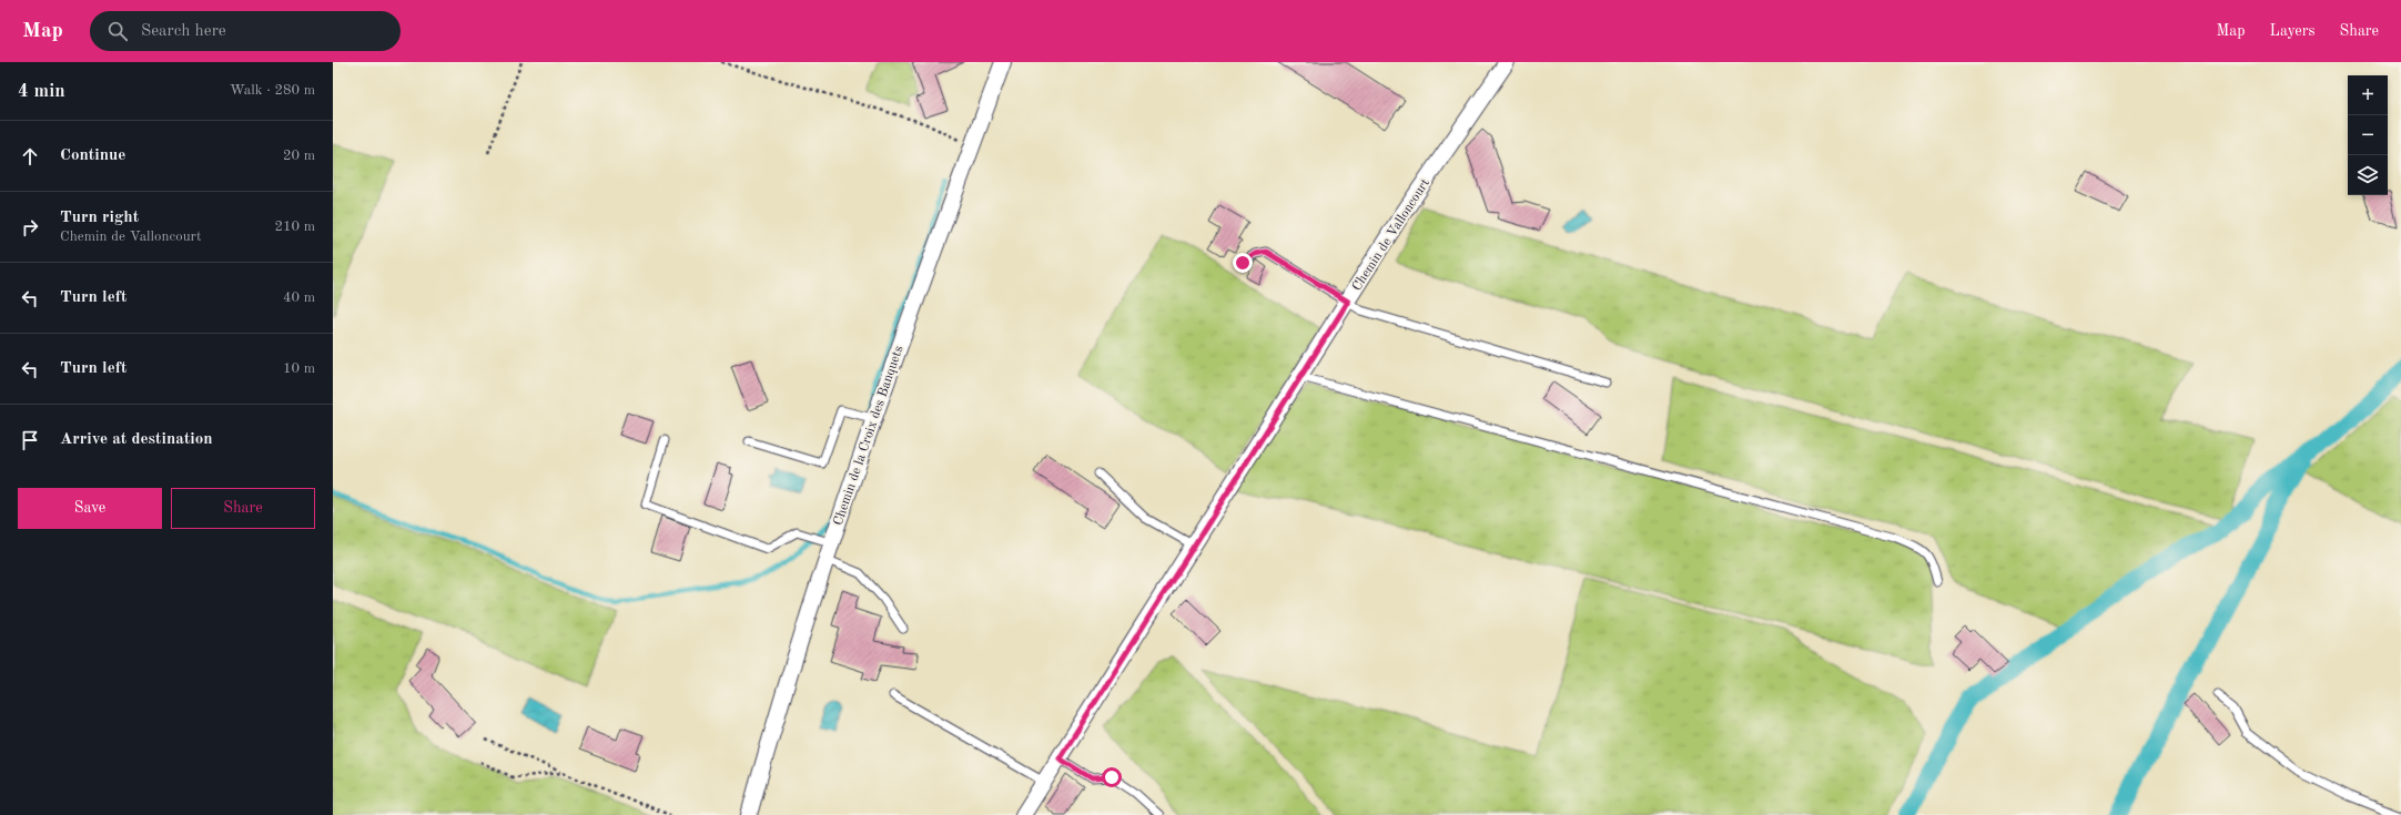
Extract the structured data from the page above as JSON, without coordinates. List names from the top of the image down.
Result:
{
  "streets": {
    "street": ["Chemin de Valloncourt", "Chemin de la Croix des Banquets"]
  },
  "page": {
    "header": "Map",
    "search": "Search here",
    "nav": ["Map", "Layers", "Share"],
    "heading": ["4 min", "Walk · 280 m"],
    "map_buttons": ["+", "−"],
    "list": [
      ["Continue", "20 m"],
      ["Turn right", "Chemin de Valloncourt", "210 m"],
      ["Turn left", "40 m"],
      ["Turn left", "10 m"],
      "Arrive at destination"
    ],
    "buttons": ["Save", "Share"]
  }
}
